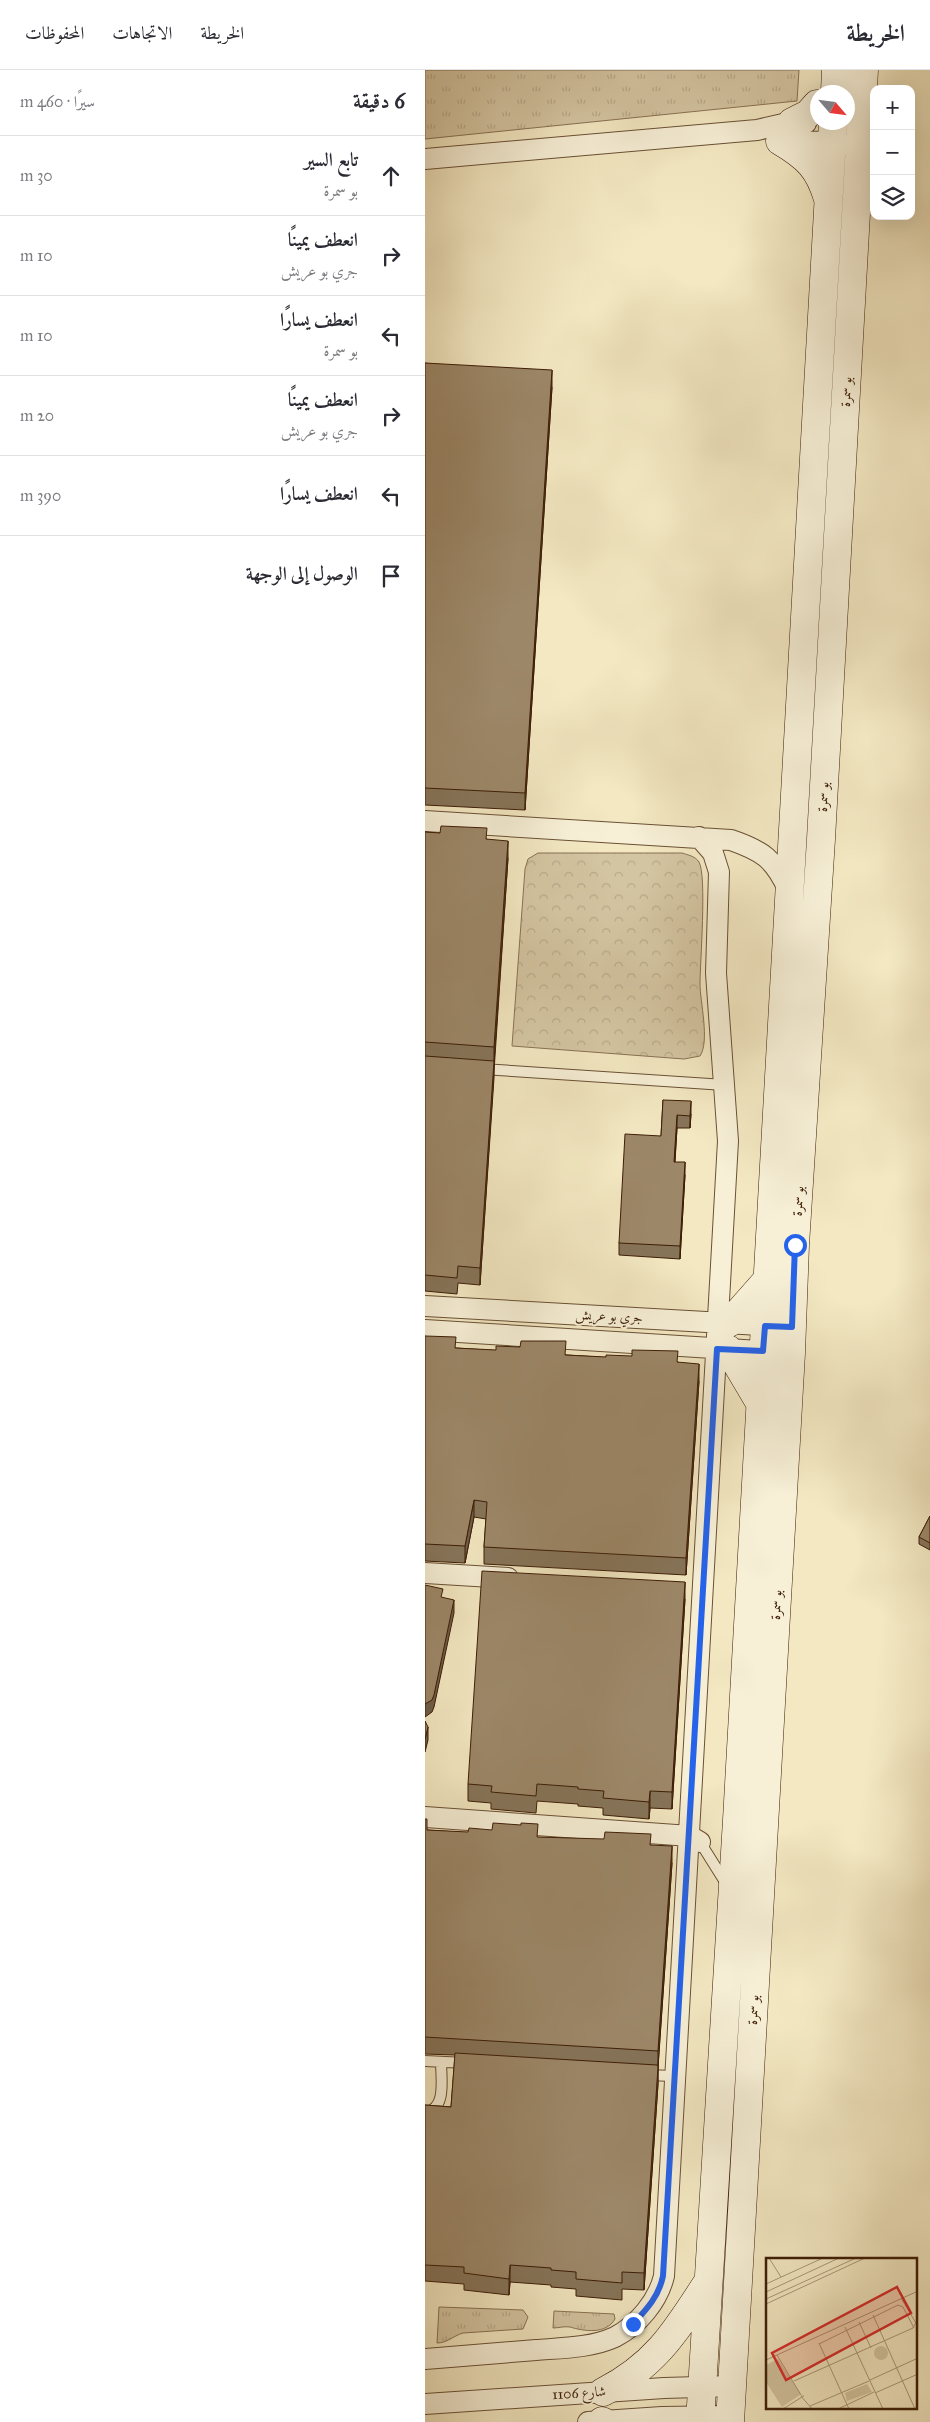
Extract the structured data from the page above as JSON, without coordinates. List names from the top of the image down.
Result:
{
  "streets": {
    "street": ["بو سمرة", "جري بو عريش", "شارع 1106"]
  },
  "crossings": [
    ["بو سمرة", "جري بو عريش"],
    ["بو سمرة", "شارع 1106"]
  ],
  "north": "bottom right",
  "page": {
    "header": "الخريطة",
    "nav": ["الخريطة", "الاتجاهات", "المحفوظات"],
    "heading": ["6 دقيقة", "سيرًا · 460 m"],
    "map_buttons": ["+", "−"],
    "list": [
      ["تابع السير", "بو سمرة", "30 m"],
      ["انعطف يمينًا", "جري بو عريش", "10 m"],
      ["انعطف يسارًا", "بو سمرة", "10 m"],
      ["انعطف يمينًا", "جري بو عريش", "20 m"],
      ["انعطف يسارًا", "390 m"],
      "الوصول إلى الوجهة"
    ]
  }
}
